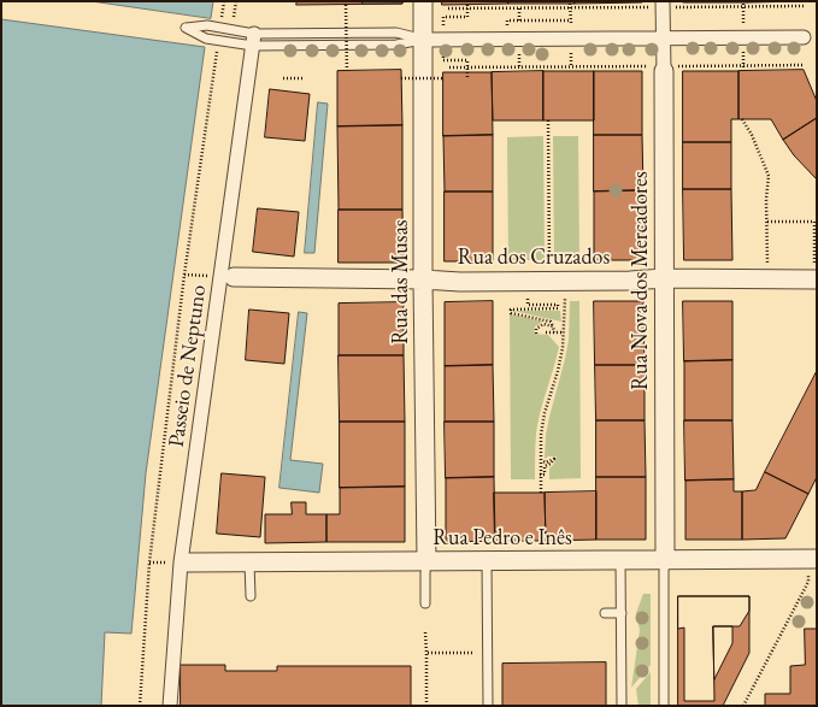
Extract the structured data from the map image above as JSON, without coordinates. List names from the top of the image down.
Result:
{
  "streets": {
    "street": [
      "Rua dos Cruzados",
      "Rua Nova dos Mercadores",
      "Rua das Musas",
      "Passeio de Neptuno",
      "Rua Pedro e Inês"
    ]
  },
  "crossings": [
    ["Rua dos Cruzados", "Rua Nova dos Mercadores"],
    ["Rua dos Cruzados", "Rua das Musas"],
    ["Rua Nova dos Mercadores", "Rua Pedro e Inês"],
    ["Rua das Musas", "Rua Pedro e Inês"]
  ]
}
